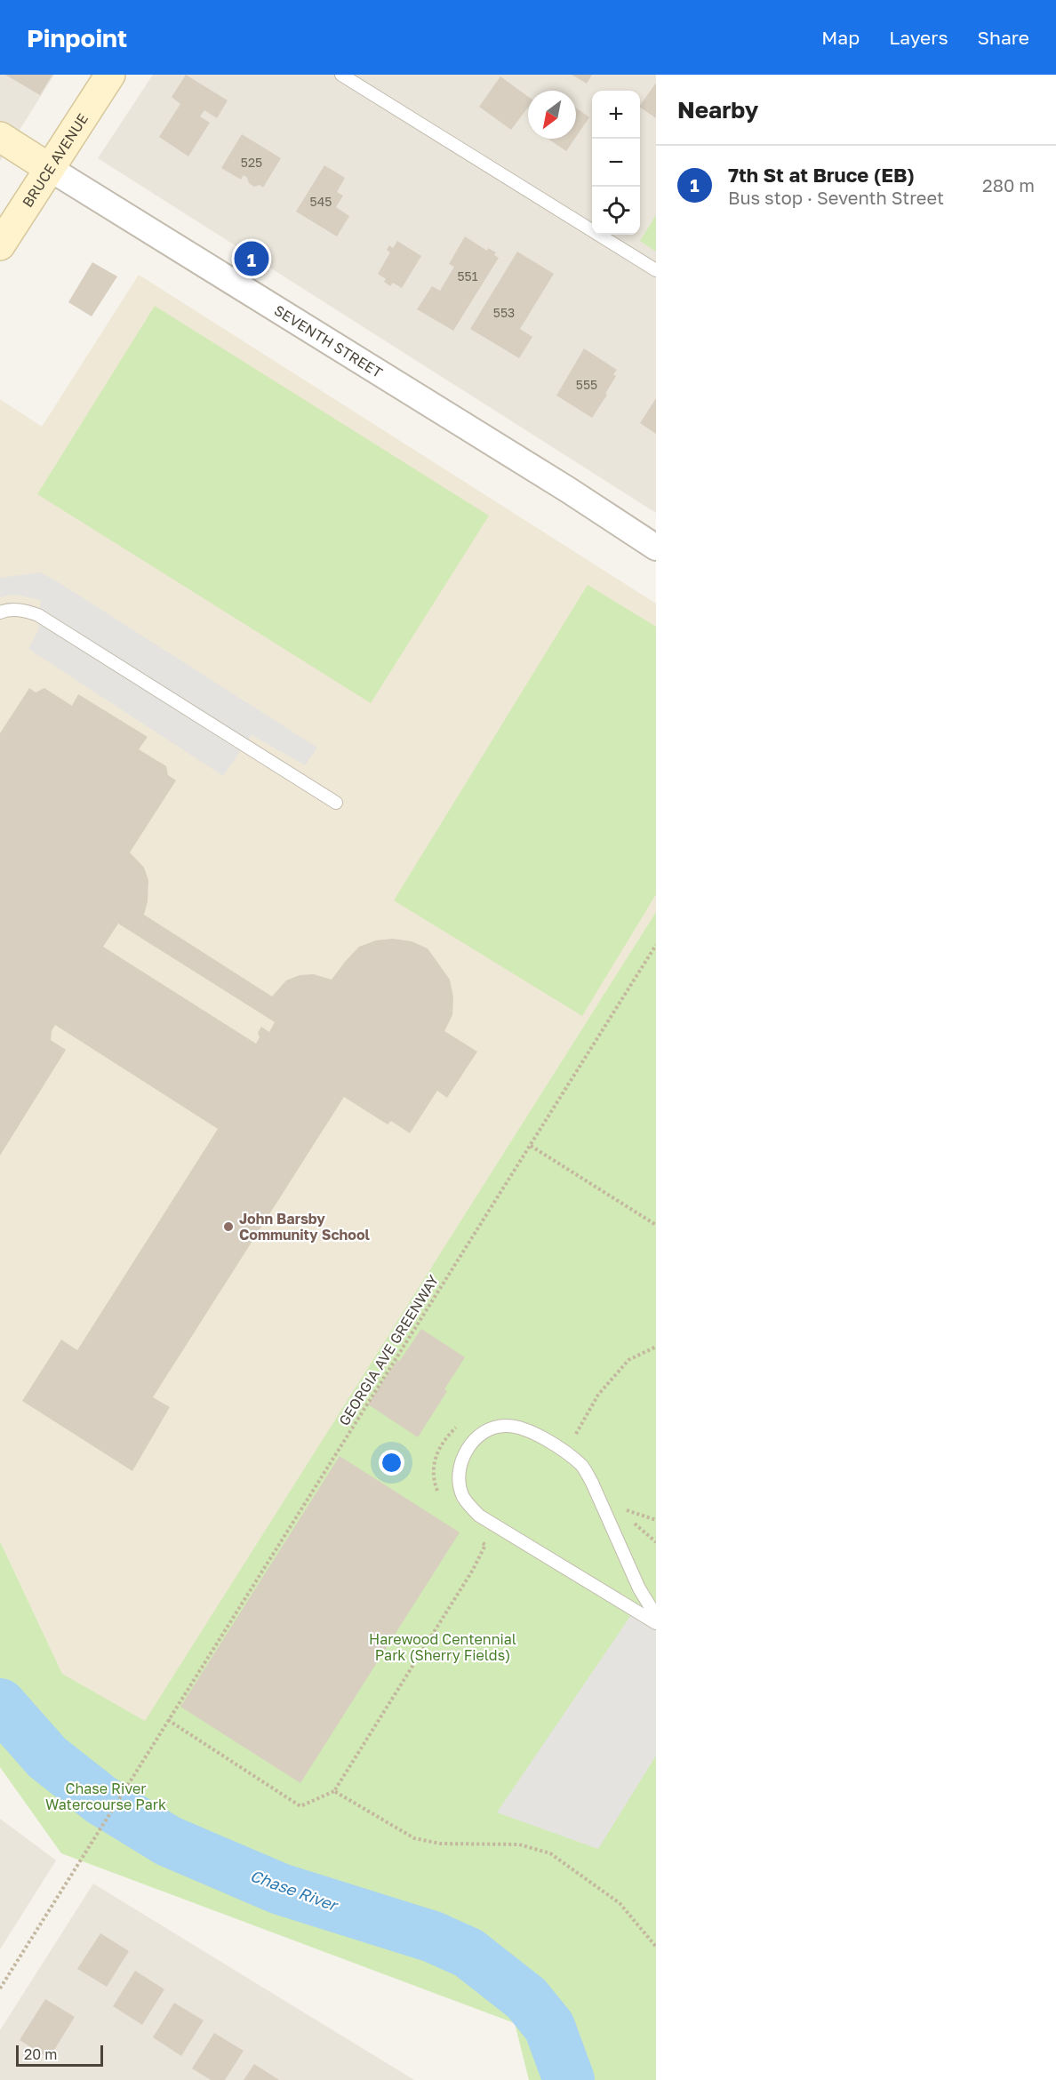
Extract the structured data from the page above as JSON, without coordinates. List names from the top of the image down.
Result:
{
  "streets": {
    "street": ["BRUCE AVENUE", "SEVENTH STREET"],
    "path": ["GEORGIA AVE GREENWAY"]
  },
  "crossings": [
    ["BRUCE AVENUE", "SEVENTH STREET"]
  ],
  "water": ["Chase River"],
  "parks": ["Harewood Centennial Park (Sherry Fields)", "Chase River Watercourse Park"],
  "places": ["John Barsby Community School"],
  "house_numbers": [
    "525",
    "545",
    "551",
    "553",
    "555"
  ],
  "scale_bar": "20 m",
  "north": "bottom left",
  "page": {
    "header": "Pinpoint",
    "nav": ["Map", "Layers", "Share"],
    "heading": "Nearby",
    "map_buttons": ["+", "−"],
    "list": [
      {
        "mark": "1",
        "name": "7th St at Bruce (EB)",
        "note": "Bus stop · Seventh Street",
        "value": "280 m"
      }
    ],
    "pins": "1",
    "scale": "20 m"
  }
}
